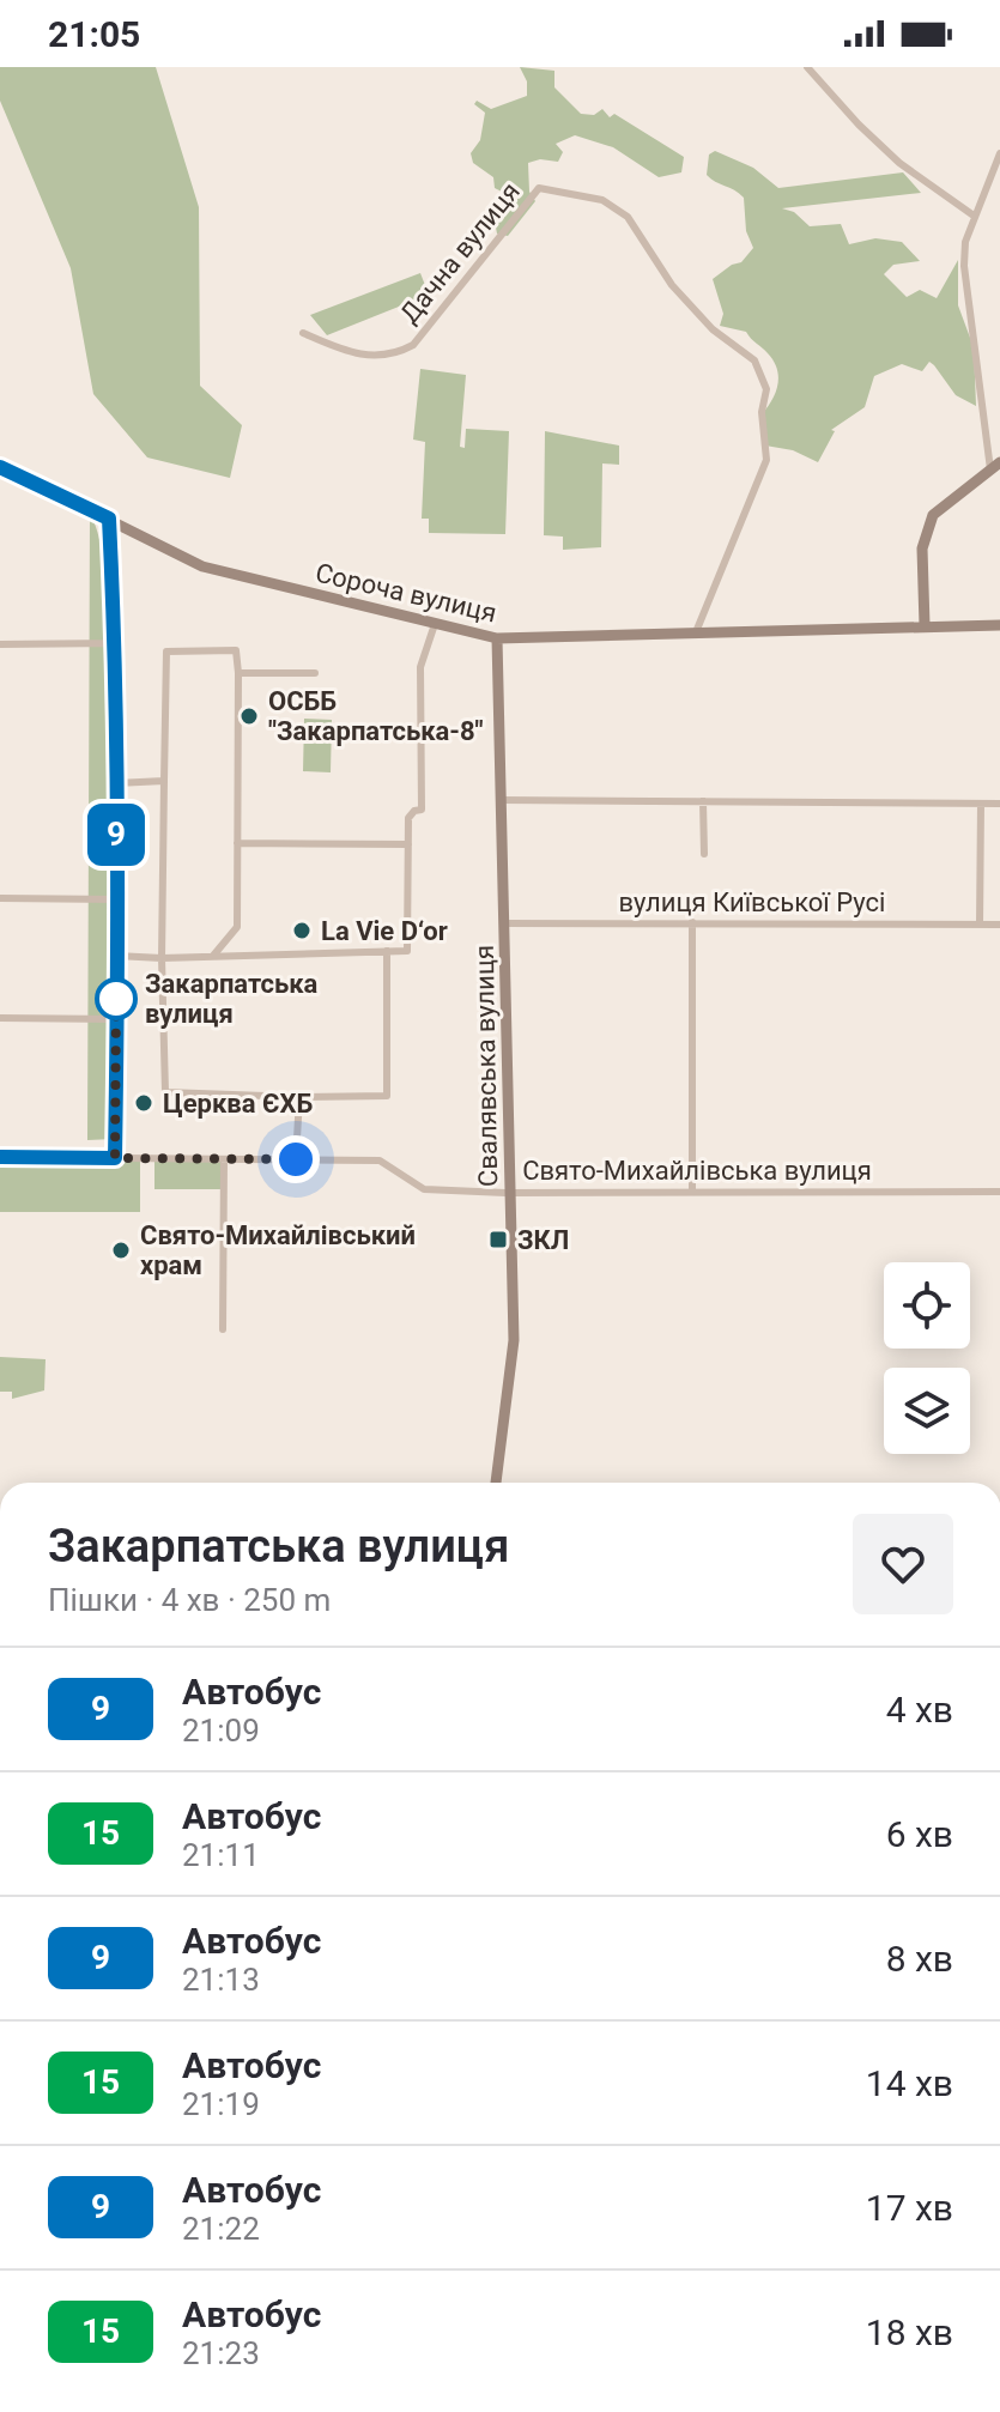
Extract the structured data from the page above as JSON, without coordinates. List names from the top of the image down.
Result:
{
  "streets": {
    "street": [
      "Дачна вулиця",
      "Сороча вулиця",
      "вулиця Київської Русі",
      "Свалявська вулиця",
      "Свято-Михайлівська вулиця"
    ]
  },
  "crossings": [
    ["Дачна вулиця", "Сороча вулиця"],
    ["Сороча вулиця", "Свалявська вулиця"],
    ["вулиця Київської Русі", "Свалявська вулиця"],
    ["Свалявська вулиця", "Свято-Михайлівська вулиця"]
  ],
  "places": {
    "other": [
      "ОСББ \"Закарпатська-8\"",
      "La Vie D‘or",
      "Закарпатська вулиця",
      "Церква ЄХБ",
      "Свято-Михайлівський храм"
    ],
    "transit": ["ЗКЛ"]
  },
  "lines": ["bus line 9"],
  "page": {
    "status": "21:05",
    "on_map": "9",
    "heading": ["Закарпатська вулиця", "Пішки · 4 хв · 250 m"],
    "list": [
      {
        "mark": "9",
        "name": "Автобус",
        "note": "21:09",
        "value": "4 хв"
      },
      {
        "mark": "15",
        "name": "Автобус",
        "note": "21:11",
        "value": "6 хв"
      },
      {
        "mark": "9",
        "name": "Автобус",
        "note": "21:13",
        "value": "8 хв"
      },
      {
        "mark": "15",
        "name": "Автобус",
        "note": "21:19",
        "value": "14 хв"
      },
      {
        "mark": "9",
        "name": "Автобус",
        "note": "21:22",
        "value": "17 хв"
      },
      {
        "mark": "15",
        "name": "Автобус",
        "note": "21:23",
        "value": "18 хв"
      }
    ]
  }
}
